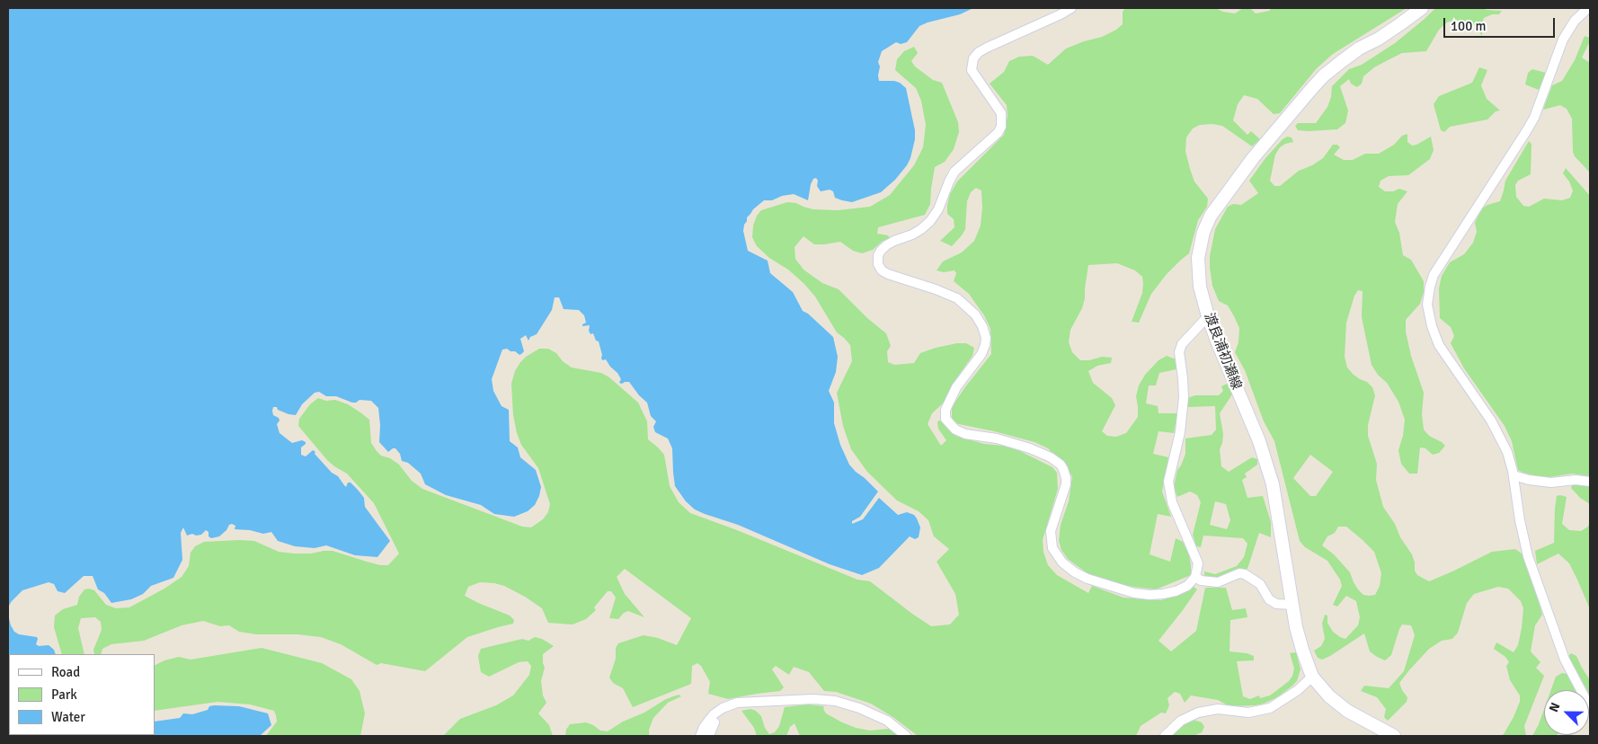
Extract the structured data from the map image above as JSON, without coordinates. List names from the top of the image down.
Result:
{
  "streets": {
    "main road": ["渡良浦初瀬線"]
  },
  "legend": ["Road", "Park", "Water"],
  "scale_bar": "100 m",
  "north": "top left"
}
